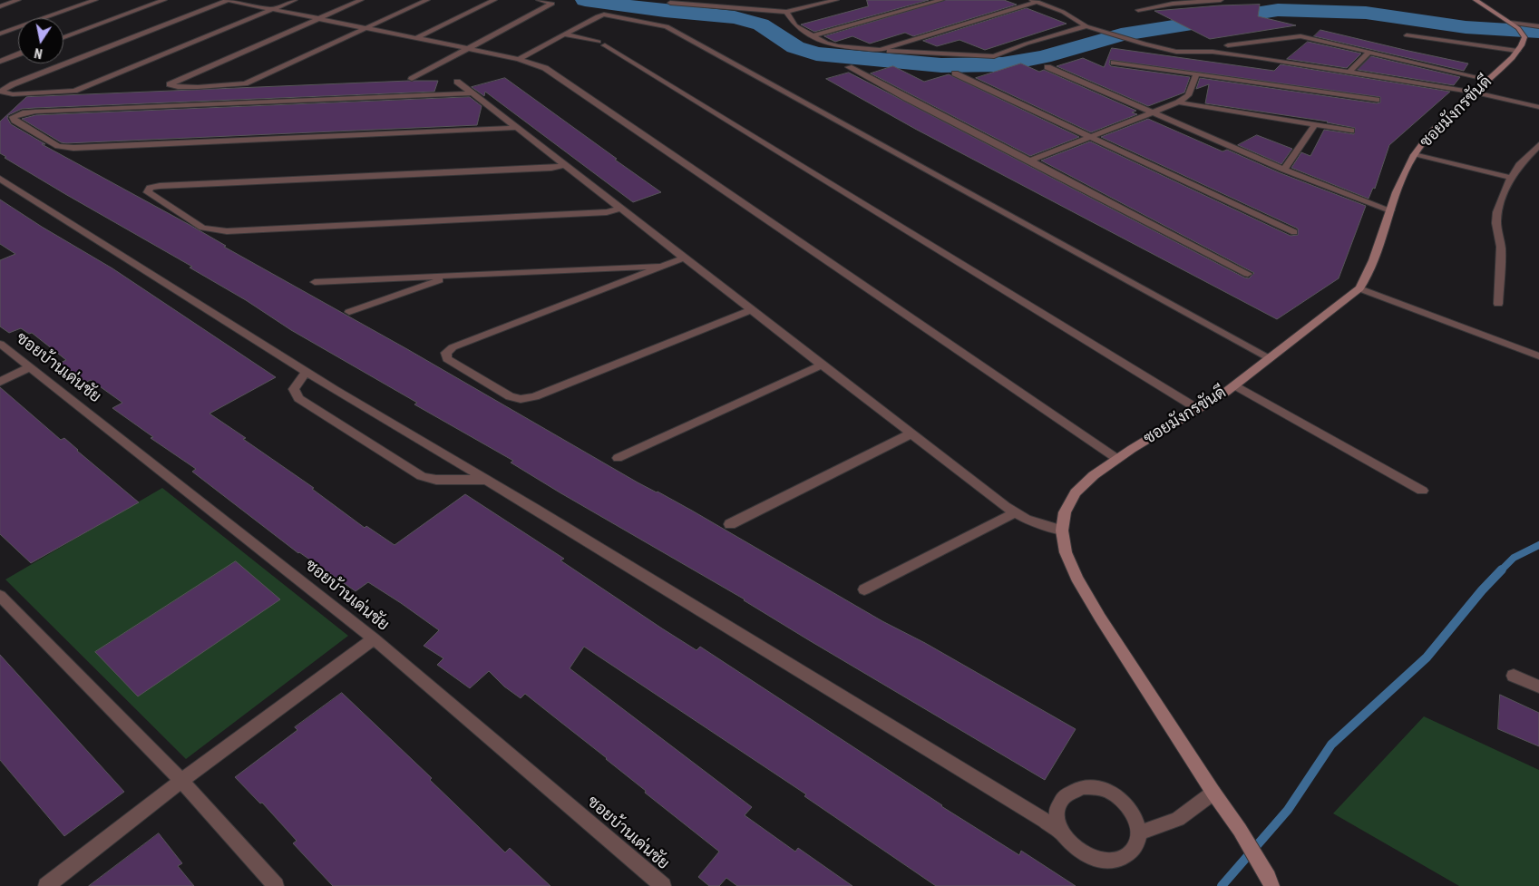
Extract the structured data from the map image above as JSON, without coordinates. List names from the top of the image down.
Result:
{
  "streets": {
    "street": ["ซอยมังกรขันดี", "ซอยบ้านเด่นชัย"]
  },
  "north": "bottom"
}
